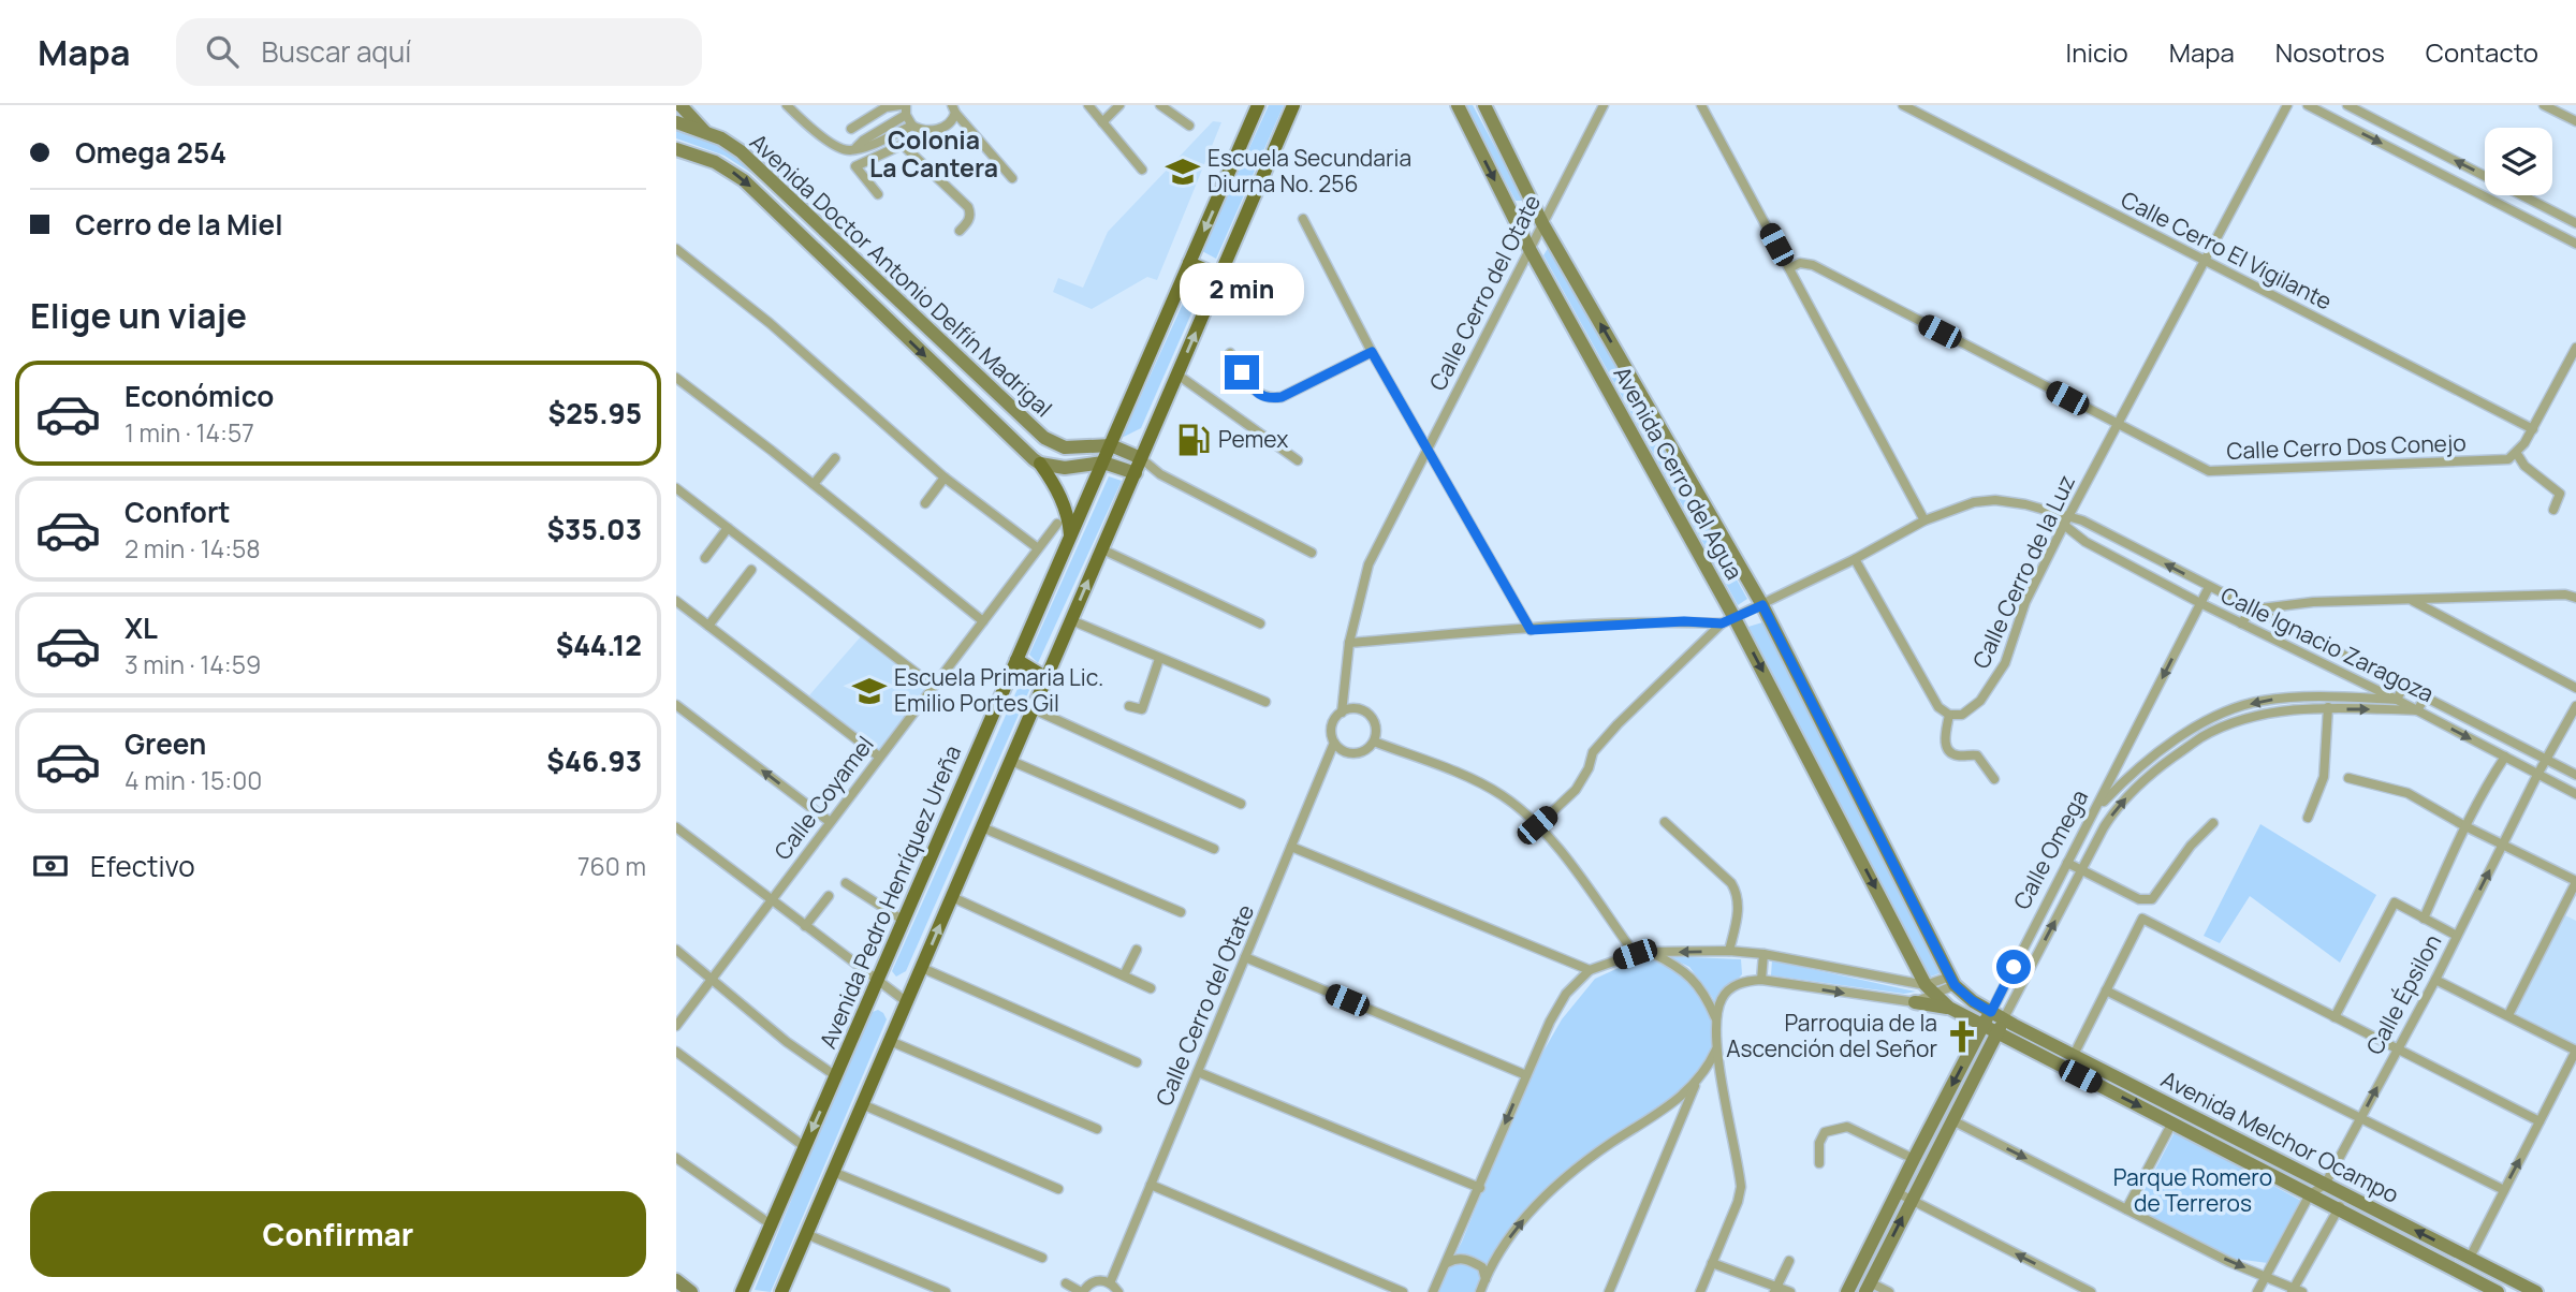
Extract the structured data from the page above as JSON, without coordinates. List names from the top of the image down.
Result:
{
  "streets": {
    "main road": ["Avenida Pedro Henríquez Ureña"],
    "street": [
      "Calle Cerro El Vigilante",
      "Avenida Doctor Antonio Delfín Madrigal",
      "Calle Cerro del Otate",
      "Calle Cerro Dos Conejo",
      "Avenida Cerro del Agua",
      "Calle Cerro de la Luz",
      "Calle Ignacio Zaragoza",
      "Calle Coyamel",
      "Calle Omega",
      "Calle Épsilon",
      "Avenida Melchor Ocampo"
    ]
  },
  "crossings": [
    ["Calle Cerro El Vigilante", "Calle Cerro de la Luz"],
    ["Avenida Doctor Antonio Delfín Madrigal", "Avenida Pedro Henríquez Ureña"],
    ["Calle Cerro del Otate", "Avenida Cerro del Agua"],
    ["Calle Cerro Dos Conejo", "Calle Cerro de la Luz"],
    ["Avenida Cerro del Agua", "Calle Omega"],
    ["Avenida Cerro del Agua", "Avenida Melchor Ocampo"],
    ["Calle Cerro de la Luz", "Calle Ignacio Zaragoza"],
    ["Calle Ignacio Zaragoza", "Calle Omega"],
    ["Calle Ignacio Zaragoza", "Calle Épsilon"],
    ["Calle Omega", "Avenida Melchor Ocampo"],
    ["Calle Épsilon", "Avenida Melchor Ocampo"]
  ],
  "districts": ["Colonia La Cantera"],
  "parks": ["Parque Romero de Terreros"],
  "places": {
    "school or university": ["Escuela Secundaria Diurna No. 256", "Escuela Primaria Lic. Emilio Portes Gil"],
    "fuel station": ["Pemex"],
    "church": ["Parroquia de la Ascención del Señor"]
  },
  "page": {
    "header": "Mapa",
    "search": "Buscar aquí",
    "nav": [
      "Inicio",
      "Mapa",
      "Nosotros",
      "Contacto"
    ],
    "banner": ["Omega 254", "Cerro de la Miel"],
    "bubble": "2 min",
    "heading": "Elige un viaje",
    "list": [
      {
        "name": "Económico",
        "note": "1 min · 14:57",
        "value": "$25.95"
      },
      {
        "name": "Confort",
        "note": "2 min · 14:58",
        "value": "$35.03"
      },
      {
        "name": "XL",
        "note": "3 min · 14:59",
        "value": "$44.12"
      },
      {
        "name": "Green",
        "note": "4 min · 15:00",
        "value": "$46.93"
      }
    ],
    "pay": ["Efectivo", "760 m"],
    "buttons": "Confirmar"
  }
}
